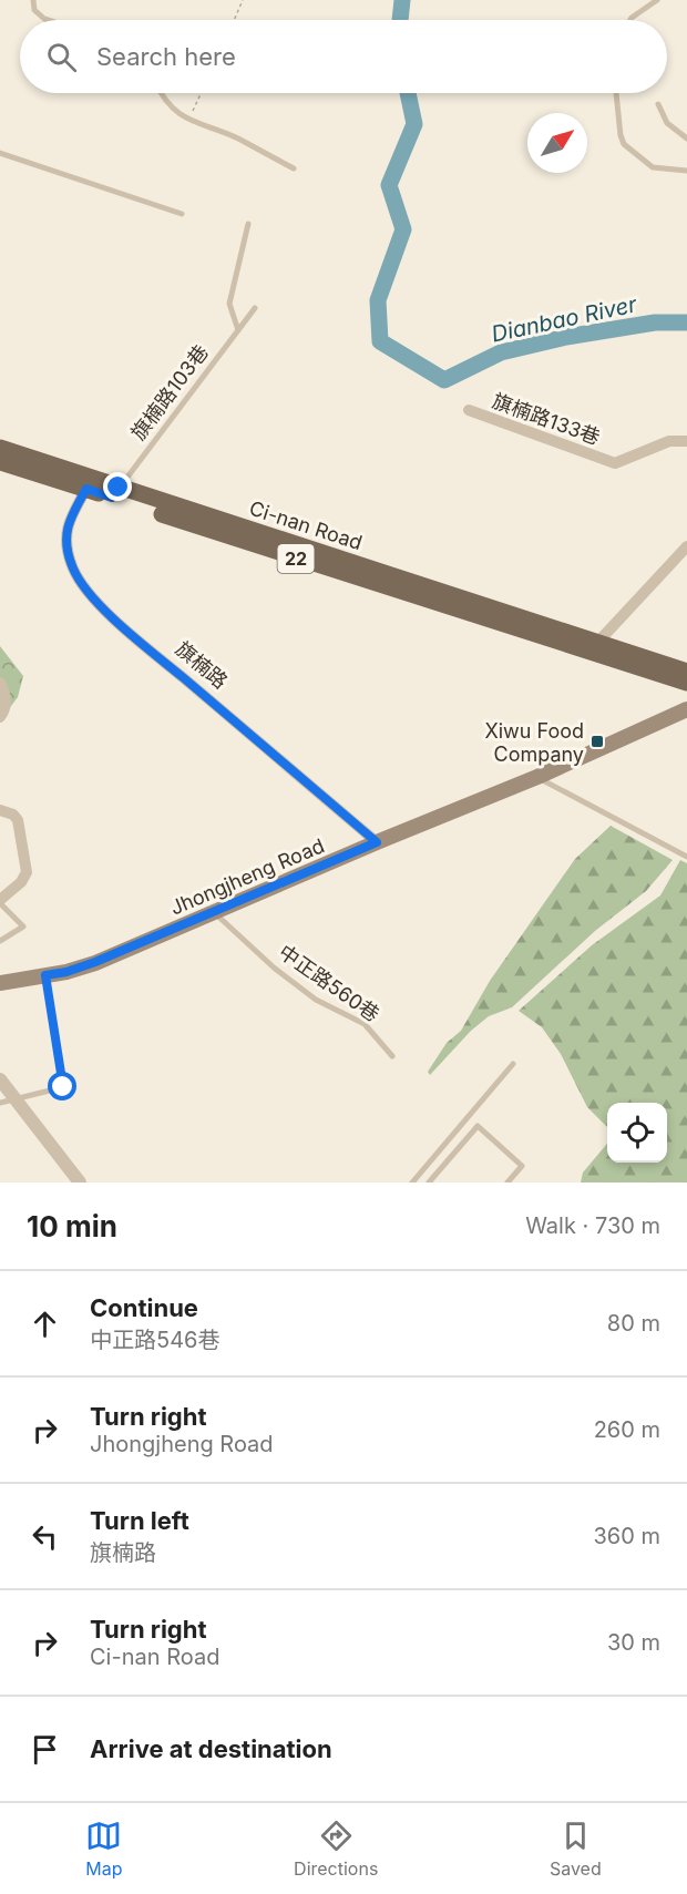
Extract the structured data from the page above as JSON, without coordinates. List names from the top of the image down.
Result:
{
  "streets": {
    "main road": ["Ci-nan Road", "22", "Jhongjheng Road"],
    "street": ["旗楠路133巷", "旗楠路"],
    "lane": ["旗楠路103巷", "中正路560巷"]
  },
  "crossings": [
    ["旗楠路103巷", "Ci-nan Road"],
    ["Ci-nan Road", "22"],
    ["Ci-nan Road", "旗楠路"],
    ["旗楠路", "Jhongjheng Road"],
    ["Jhongjheng Road", "中正路560巷"]
  ],
  "water": ["Dianbao River"],
  "places": {
    "transit": ["Xiwu Food Company"]
  },
  "north": "top right",
  "page": {
    "search": "Search here",
    "heading": ["10 min", "Walk · 730 m"],
    "list": [
      ["Continue", "中正路546巷", "80 m"],
      ["Turn right", "Jhongjheng Road", "260 m"],
      ["Turn left", "旗楠路", "360 m"],
      ["Turn right", "Ci-nan Road", "30 m"],
      "Arrive at destination"
    ],
    "nav": ["Map", "Directions", "Saved"]
  }
}
